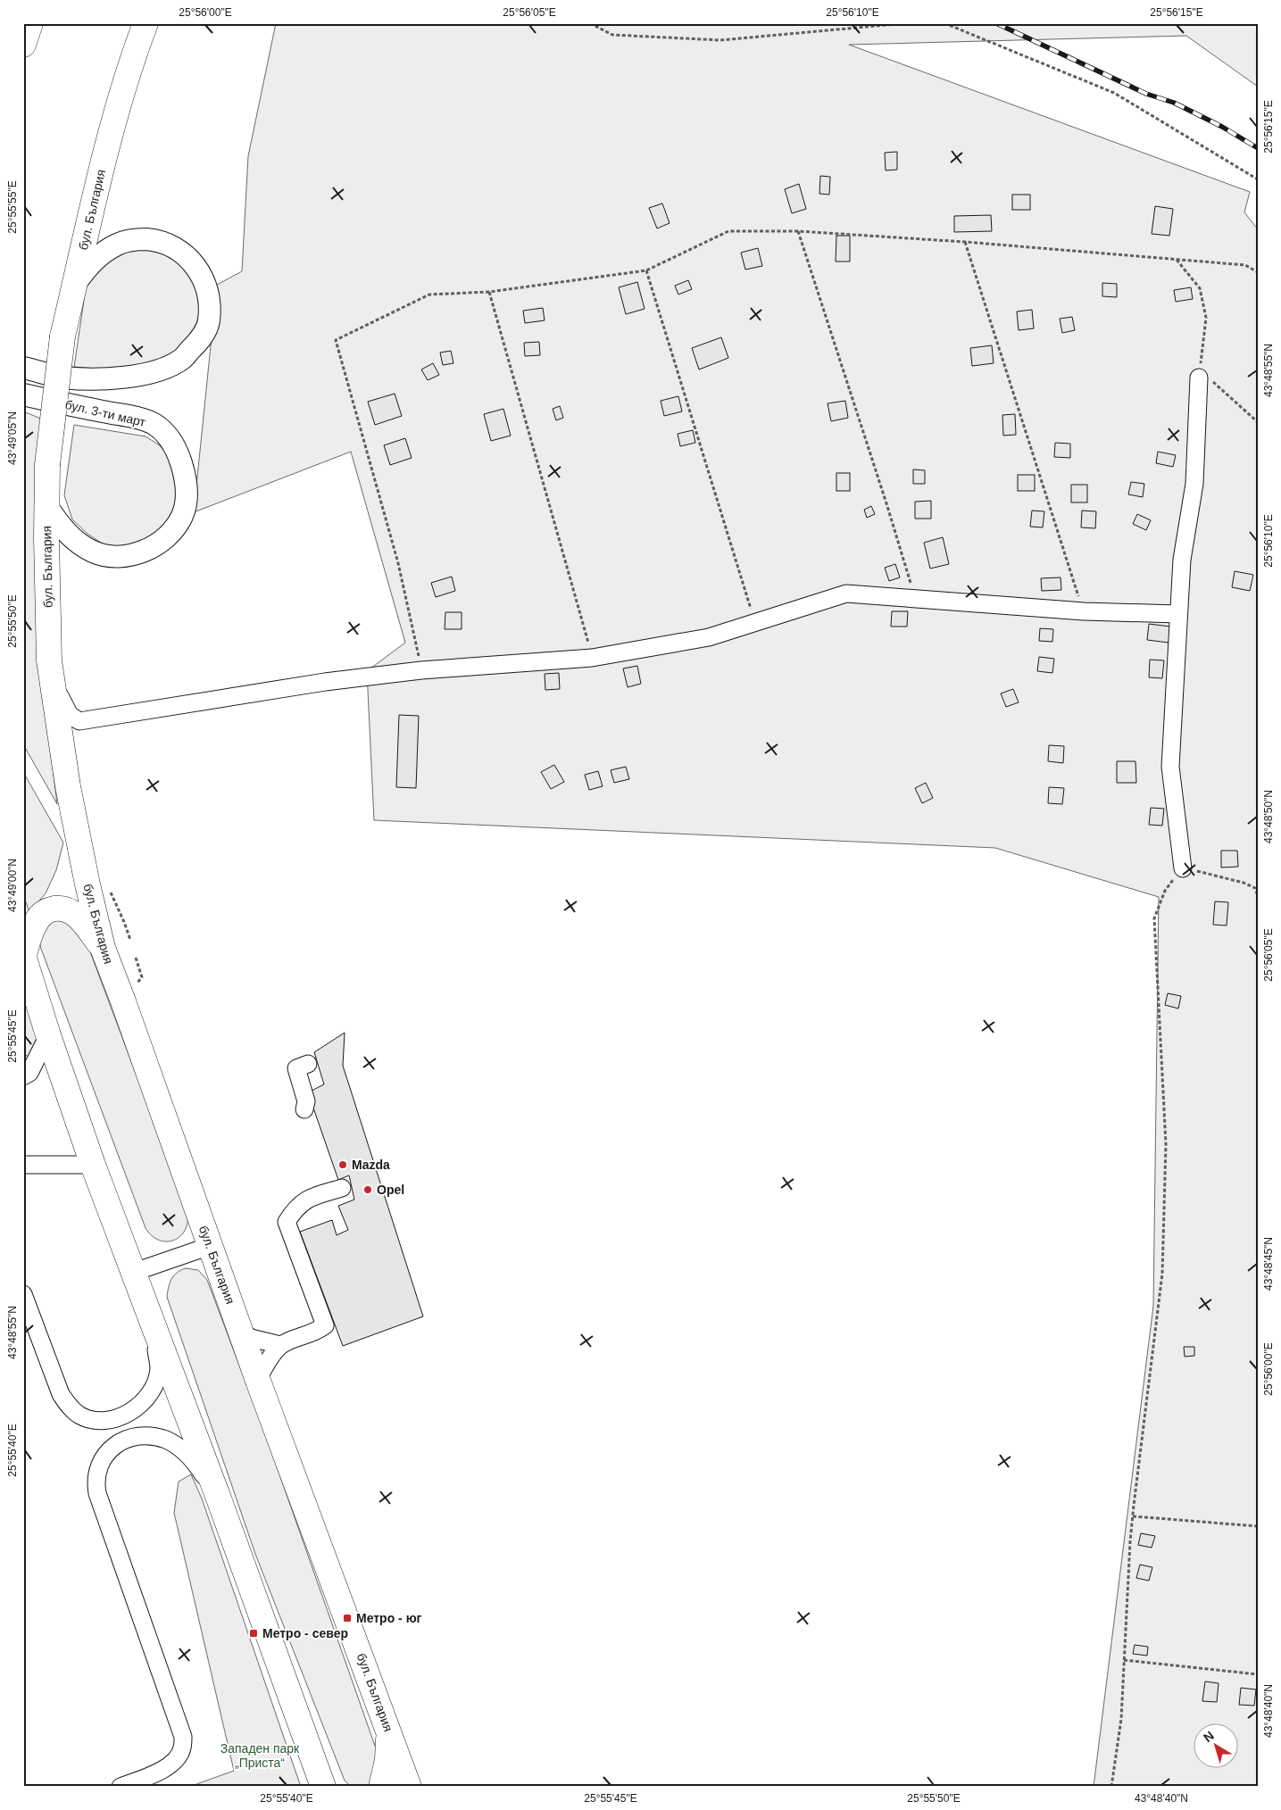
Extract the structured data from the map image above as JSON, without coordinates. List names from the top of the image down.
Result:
{
  "streets": {
    "highway": ["бул. България"],
    "main road": ["бул. 3-ти март"]
  },
  "crossings": [
    ["бул. България", "бул. 3-ти март"]
  ],
  "parks": ["Западен парк „Приста“"],
  "places": {
    "other": ["Mazda", "Opel"],
    "transit": ["Метро - юг", "Метро - север"]
  },
  "north": "top left",
  "coordinates": [
    "25°56'00\"E",
    "25°56'05\"E",
    "25°56'10\"E",
    "25°56'15\"E",
    "25°55'55\"E",
    "43°48'55\"N",
    "43°49'05\"N",
    "25°55'50\"E",
    "43°48'50\"N",
    "43°49'00\"N",
    "25°55'45\"E",
    "43°48'45\"N",
    "25°55'40\"E",
    "43°48'40\"N"
  ]
}
